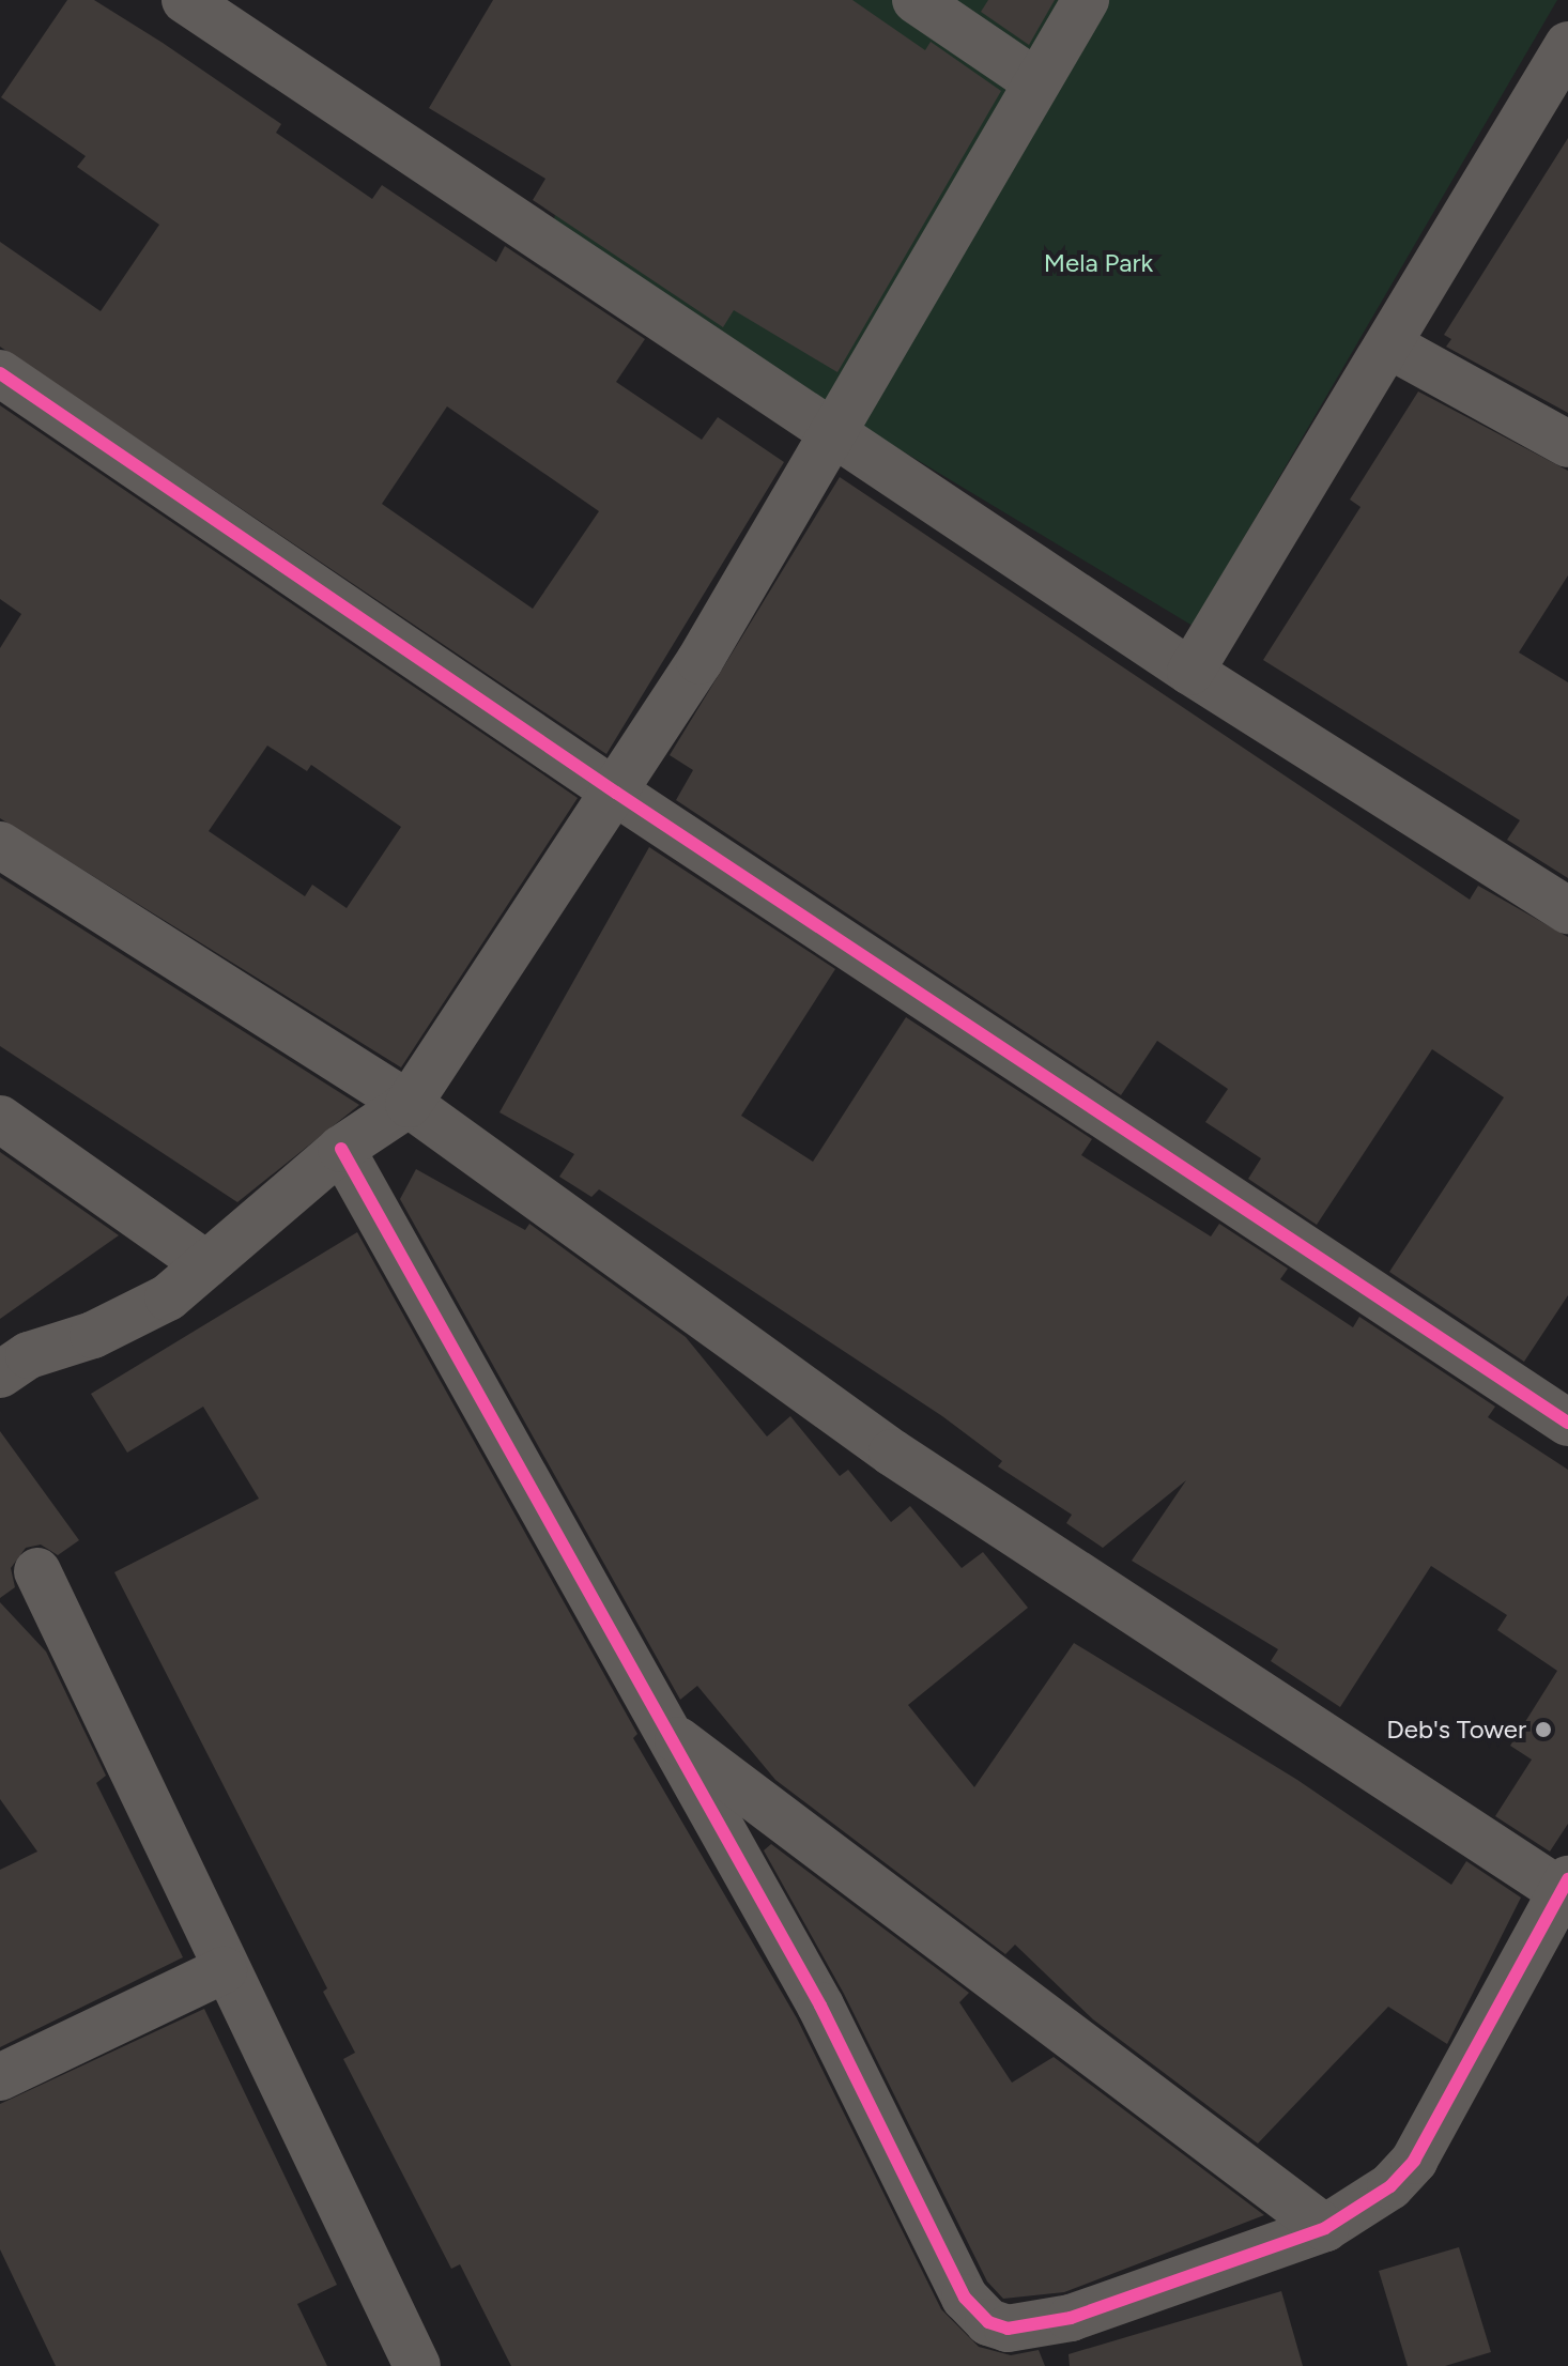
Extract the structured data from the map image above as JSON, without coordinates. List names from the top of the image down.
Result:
{
  "parks": ["Mela Park"],
  "places": ["Deb's Tower"]
}
